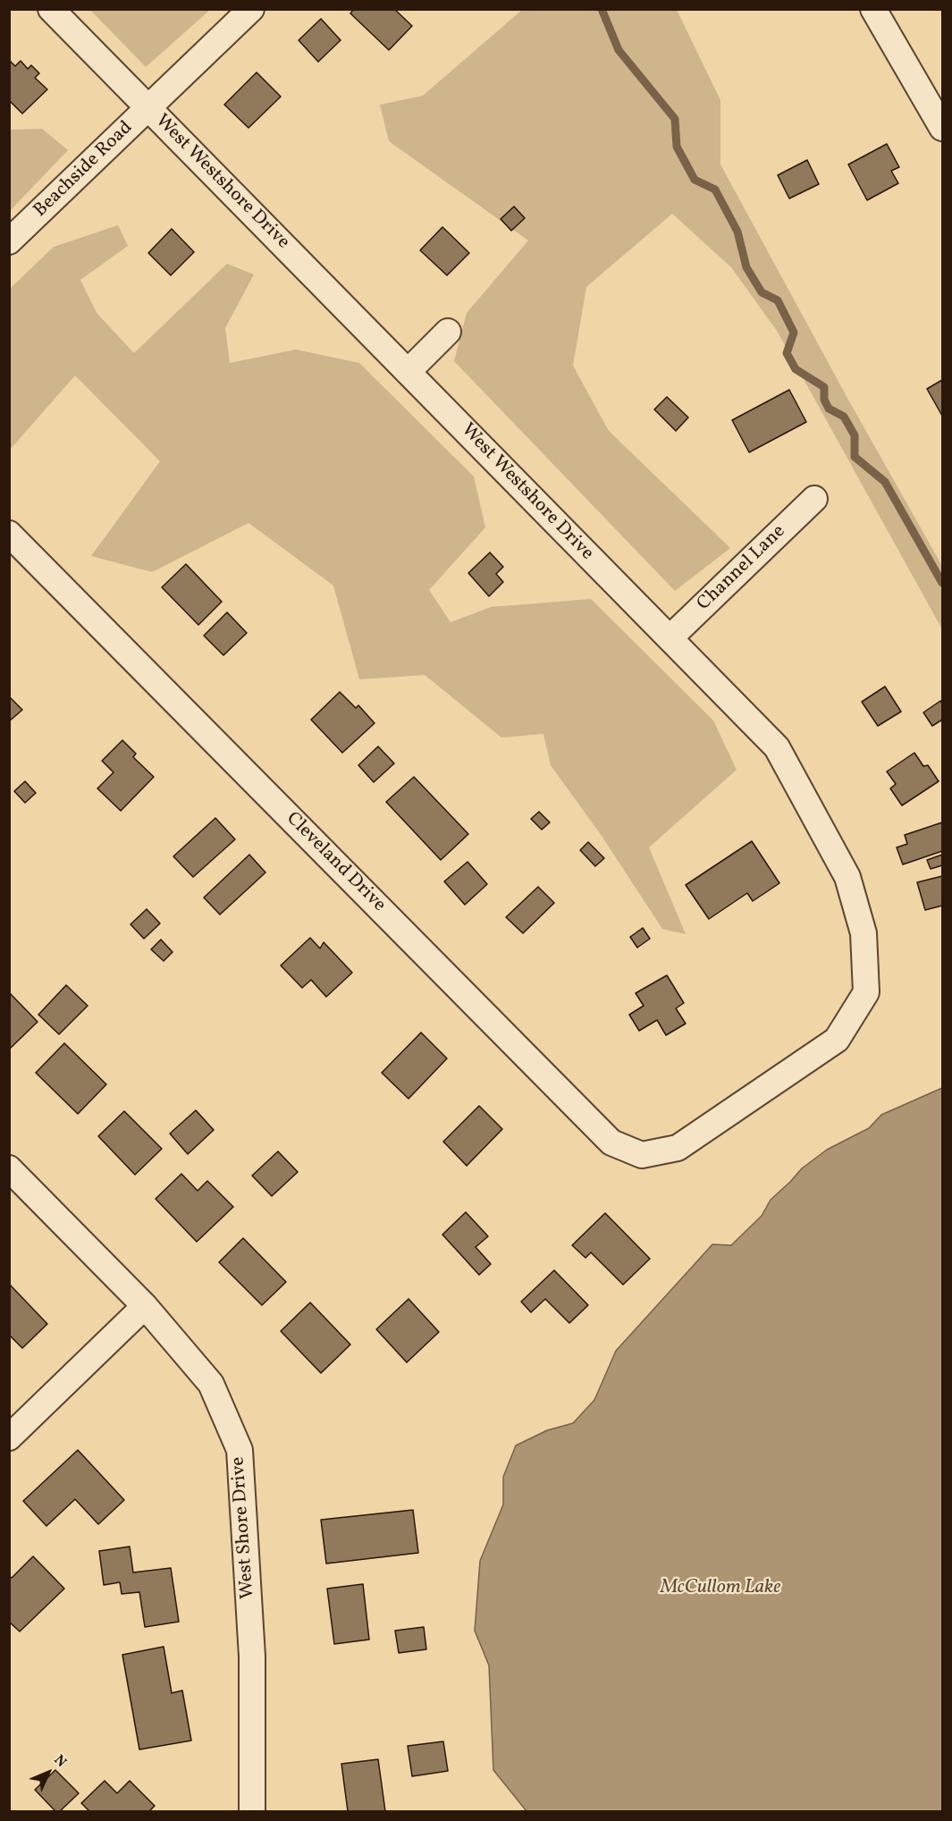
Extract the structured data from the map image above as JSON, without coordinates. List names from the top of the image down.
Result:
{
  "streets": {
    "street": [
      "Beachside Road",
      "West Westshore Drive",
      "Channel Lane",
      "Cleveland Drive",
      "West Shore Drive"
    ]
  },
  "crossings": [
    ["Beachside Road", "West Westshore Drive"],
    ["West Westshore Drive", "Channel Lane"],
    ["West Westshore Drive", "Cleveland Drive"]
  ],
  "water": ["McCullom Lake"],
  "north": "top right"
}
